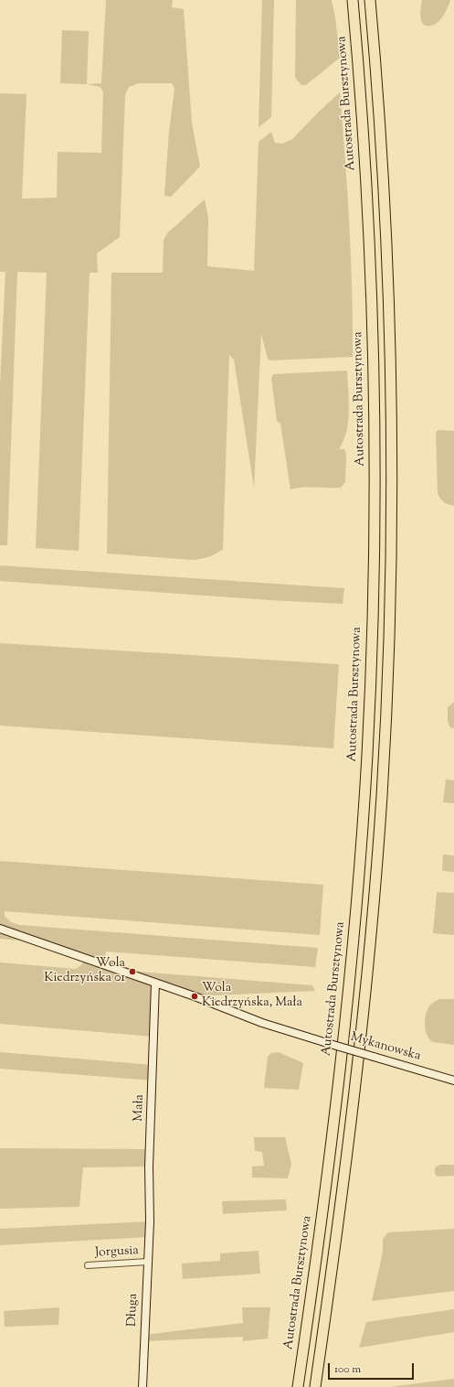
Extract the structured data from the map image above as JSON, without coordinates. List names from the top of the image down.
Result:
{
  "streets": {
    "highway": ["Autostrada Bursztynowa"],
    "main road": ["Mykanowska", "Mała", "Długa"],
    "street": ["Jorgusia"]
  },
  "crossings": [
    ["Mykanowska", "Mała"],
    ["Mała", "Długa"],
    ["Jorgusia", "Długa"]
  ],
  "places": ["Wola Kiedrzyńska 01", "Wola Kiedrzyńska, Mała"],
  "scale_bar": "100 m"
}
